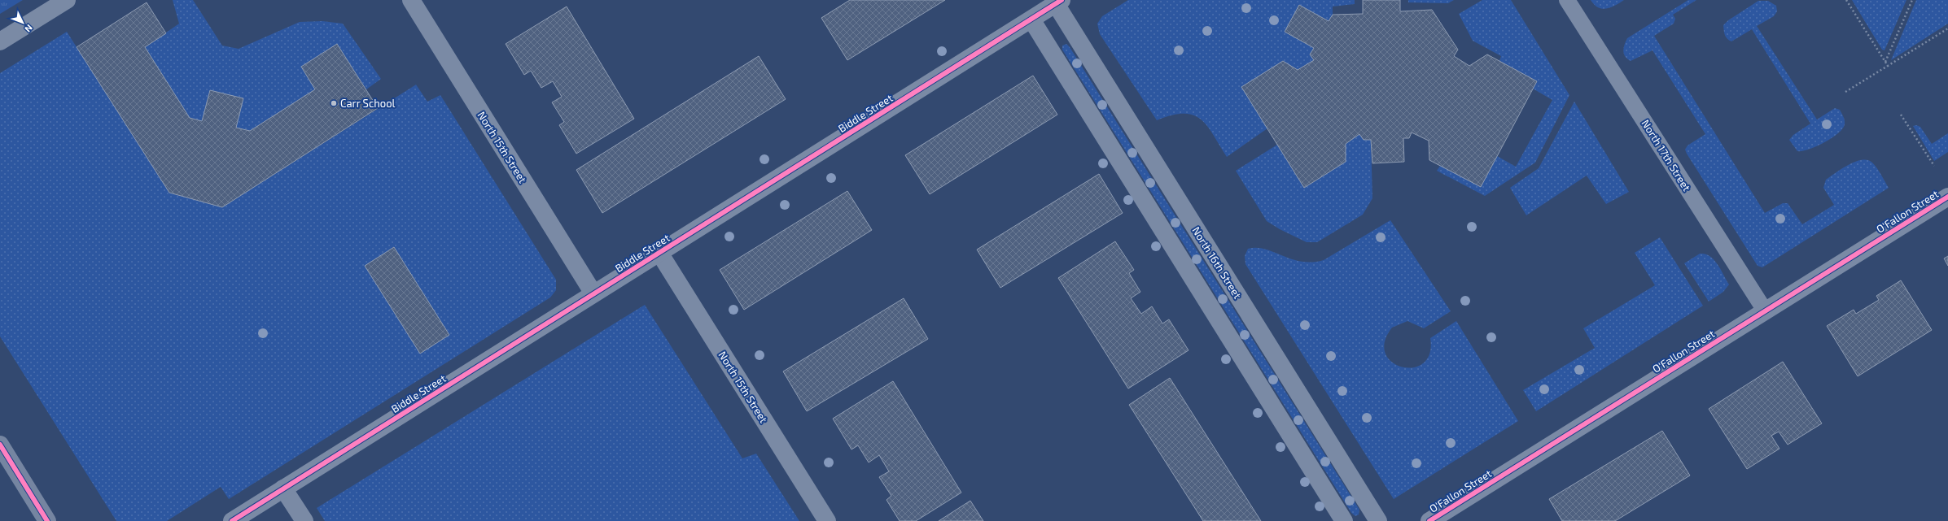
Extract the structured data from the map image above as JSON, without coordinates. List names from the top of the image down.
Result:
{
  "streets": {
    "street": [
      "Biddle Street",
      "North 15th Street",
      "O'Fallon Street",
      "North 16th Street"
    ],
    "lane": ["North 17th Street"]
  },
  "crossings": [
    ["Biddle Street", "North 15th Street"],
    ["Biddle Street", "North 16th Street"],
    ["North 17th Street", "O'Fallon Street"]
  ],
  "places": ["Carr School"],
  "north": "bottom right"
}
